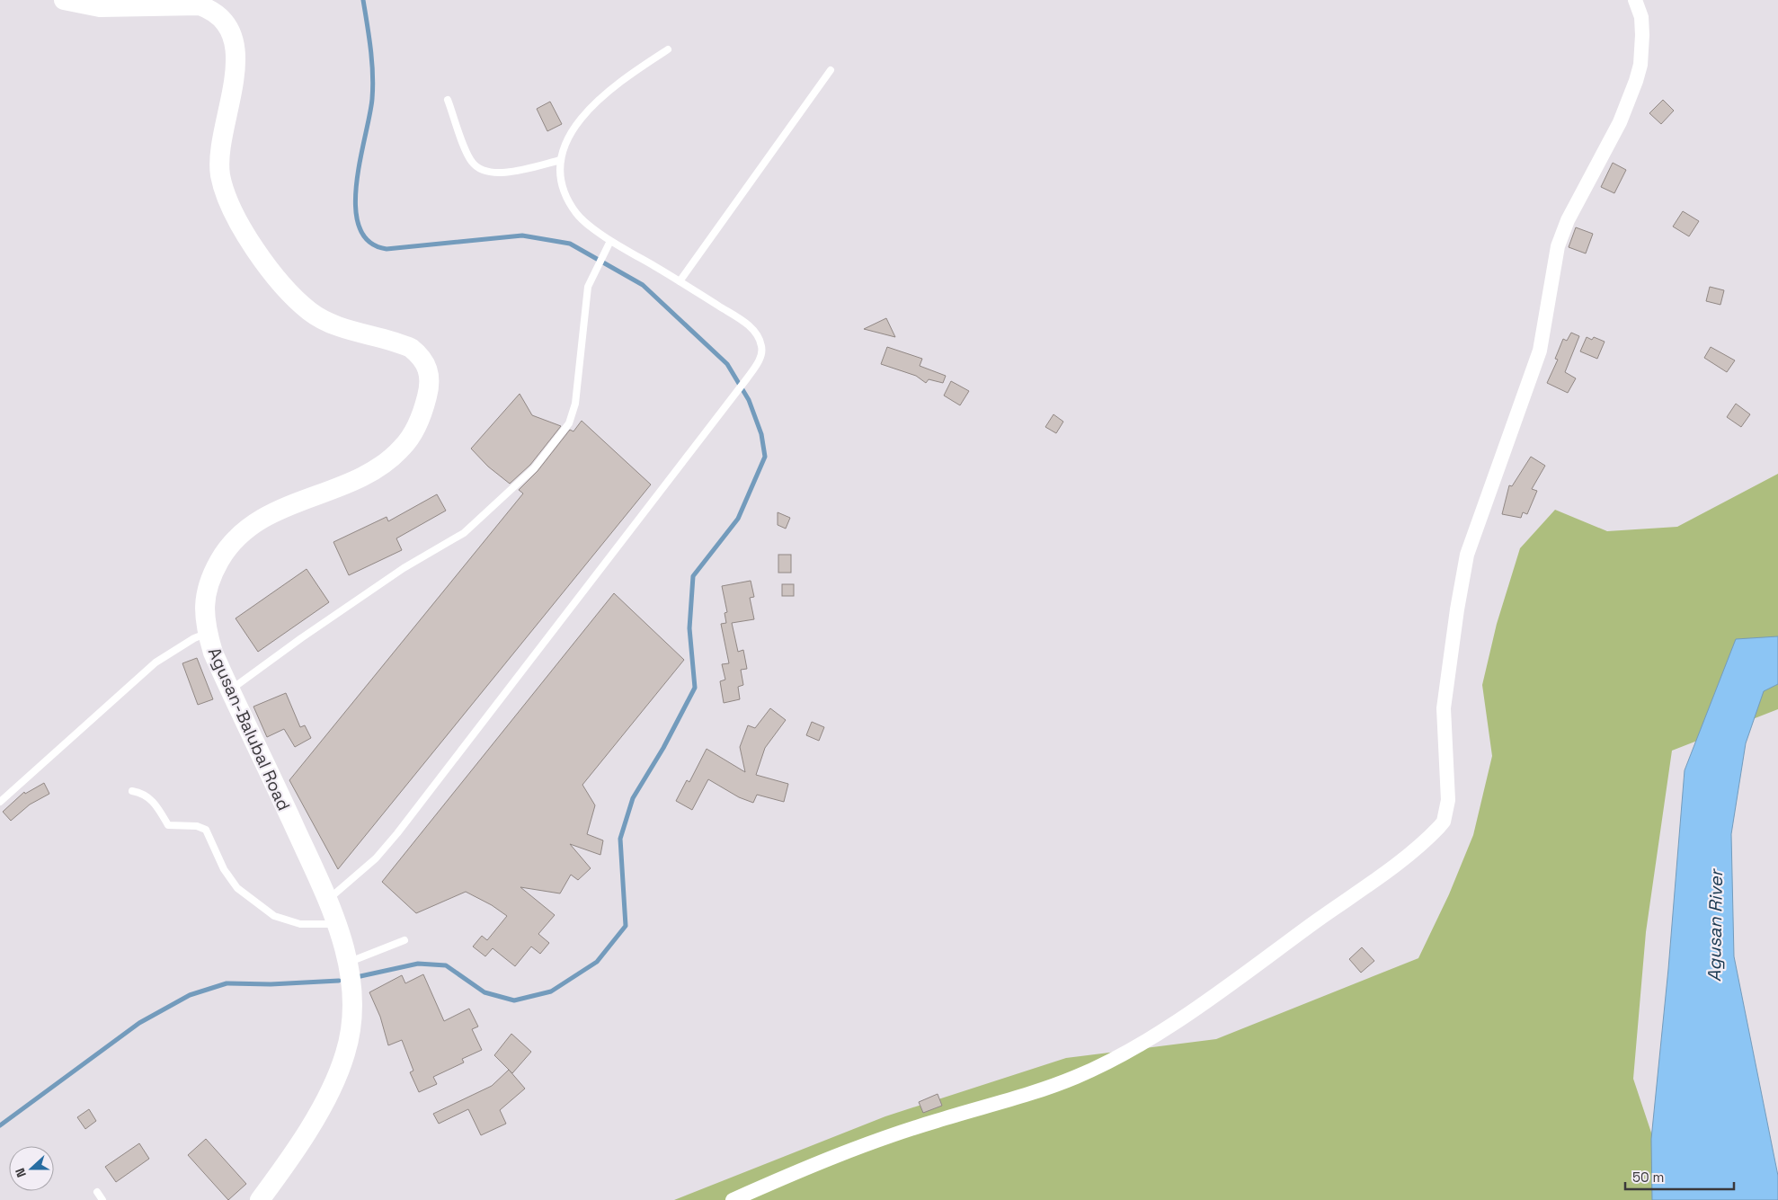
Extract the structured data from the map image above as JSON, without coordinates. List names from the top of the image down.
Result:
{
  "streets": {
    "main road": ["Agusan-Balubal Road"]
  },
  "water": ["Agusan River"],
  "scale_bar": "50 m",
  "north": "left"
}
